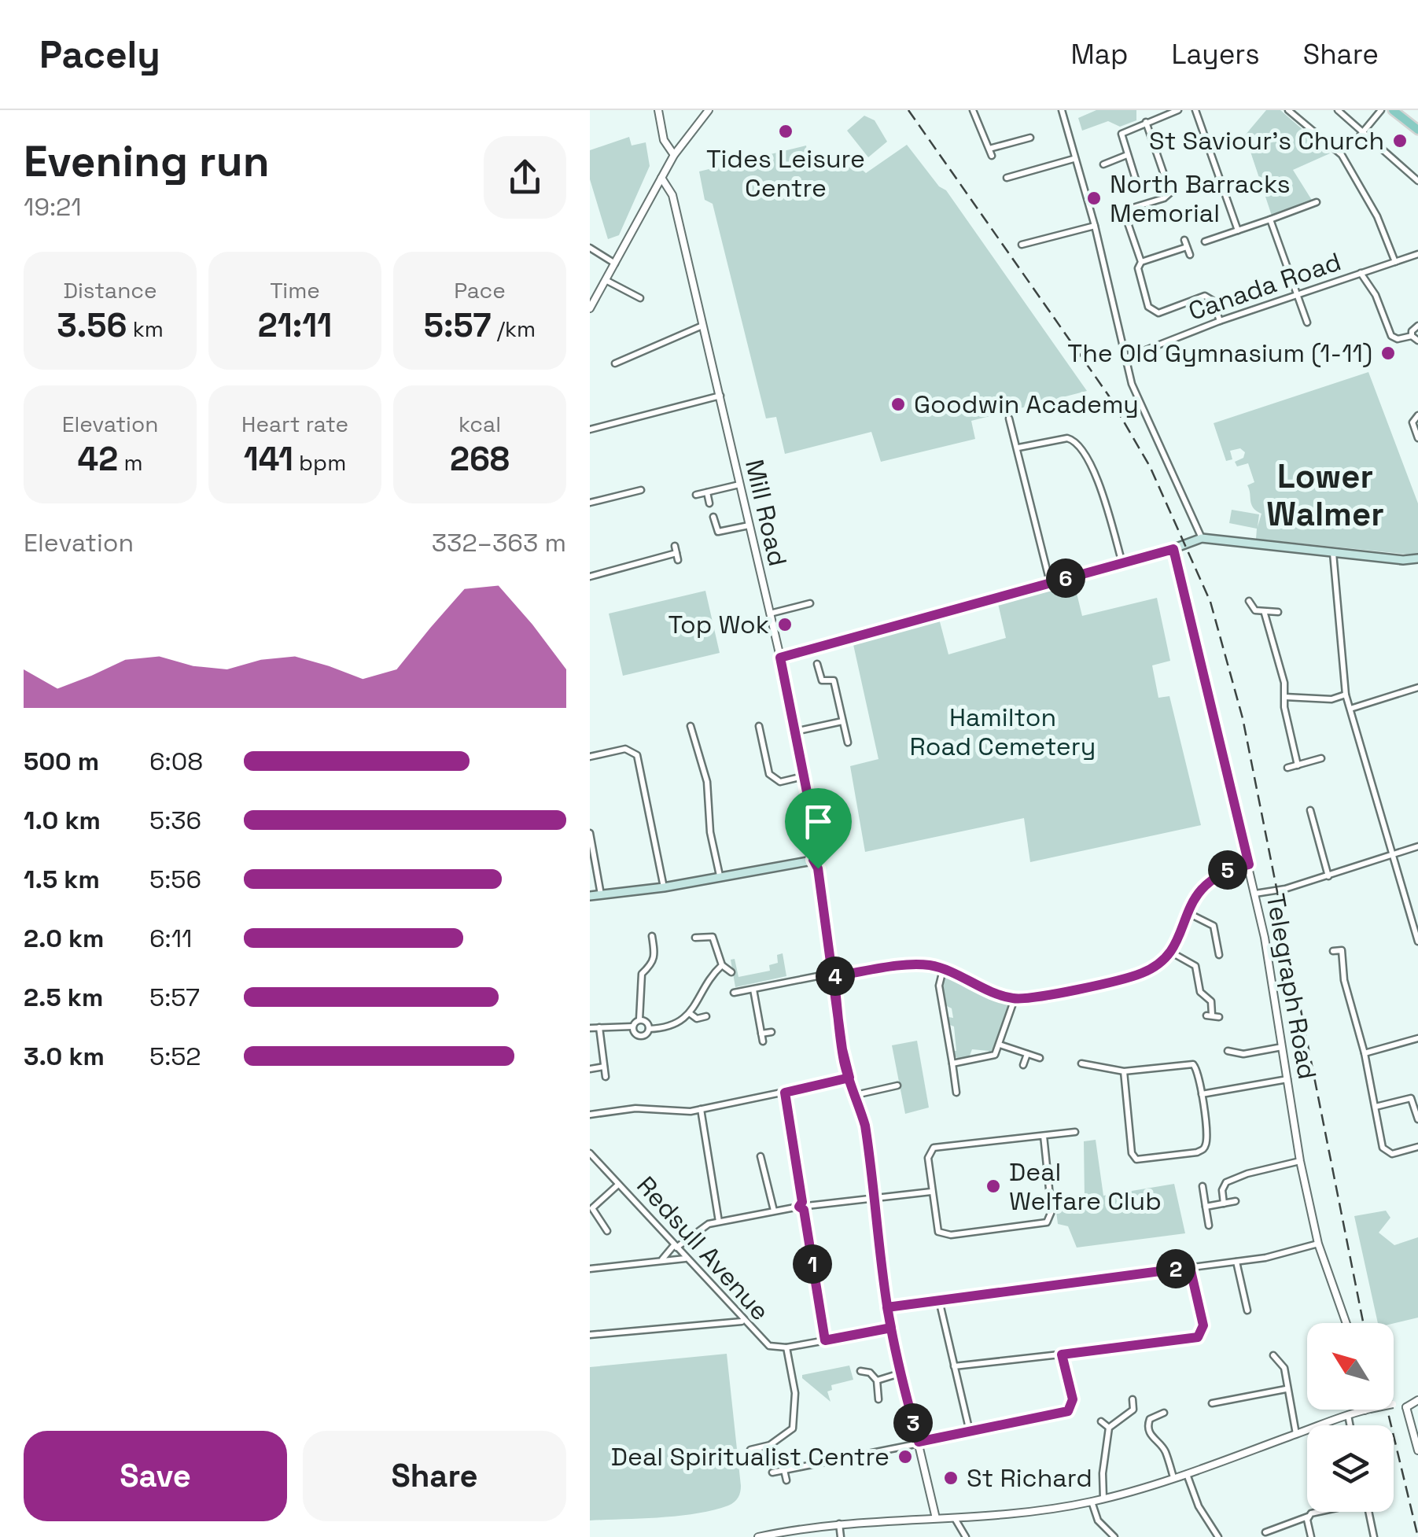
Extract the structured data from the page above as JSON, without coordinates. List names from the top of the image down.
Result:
{
  "streets": {
    "main road": ["Mill Road"],
    "street": ["Canada Road", "Telegraph Road", "Redsull Avenue"]
  },
  "districts": ["Lower Walmer"],
  "parks": ["Hamilton Road Cemetery"],
  "places": [
    "Tides Leisure Centre",
    "St Saviour's Church",
    "North Barracks Memorial",
    "The Old Gymnasium (1-11)",
    "Goodwin Academy",
    "Top Wok",
    "Deal Welfare Club",
    "Deal Spiritualist Centre",
    "St Richard"
  ],
  "north": "top left",
  "page": {
    "header": "Pacely",
    "nav": ["Map", "Layers", "Share"],
    "heading": ["Evening run", "19:21"],
    "stats": [
      ["Distance", "3.56 km"],
      ["Time", "21:11"],
      ["Pace", "5:57 /km"],
      ["Elevation", "42 m"],
      ["Heart rate", "141 bpm"],
      ["kcal", "268"]
    ],
    "chart": ["Elevation", "332–363 m"],
    "pins": [
      "6",
      "5",
      "4",
      "1",
      "2",
      "3"
    ],
    "list": [
      {
        "name": "500 m",
        "note": "6:08"
      },
      {
        "name": "1.0 km",
        "note": "5:36"
      },
      {
        "name": "1.5 km",
        "note": "5:56"
      },
      {
        "name": "2.0 km",
        "note": "6:11"
      },
      {
        "name": "2.5 km",
        "note": "5:57"
      },
      {
        "name": "3.0 km",
        "note": "5:52"
      }
    ],
    "buttons": ["Save", "Share"]
  }
}
